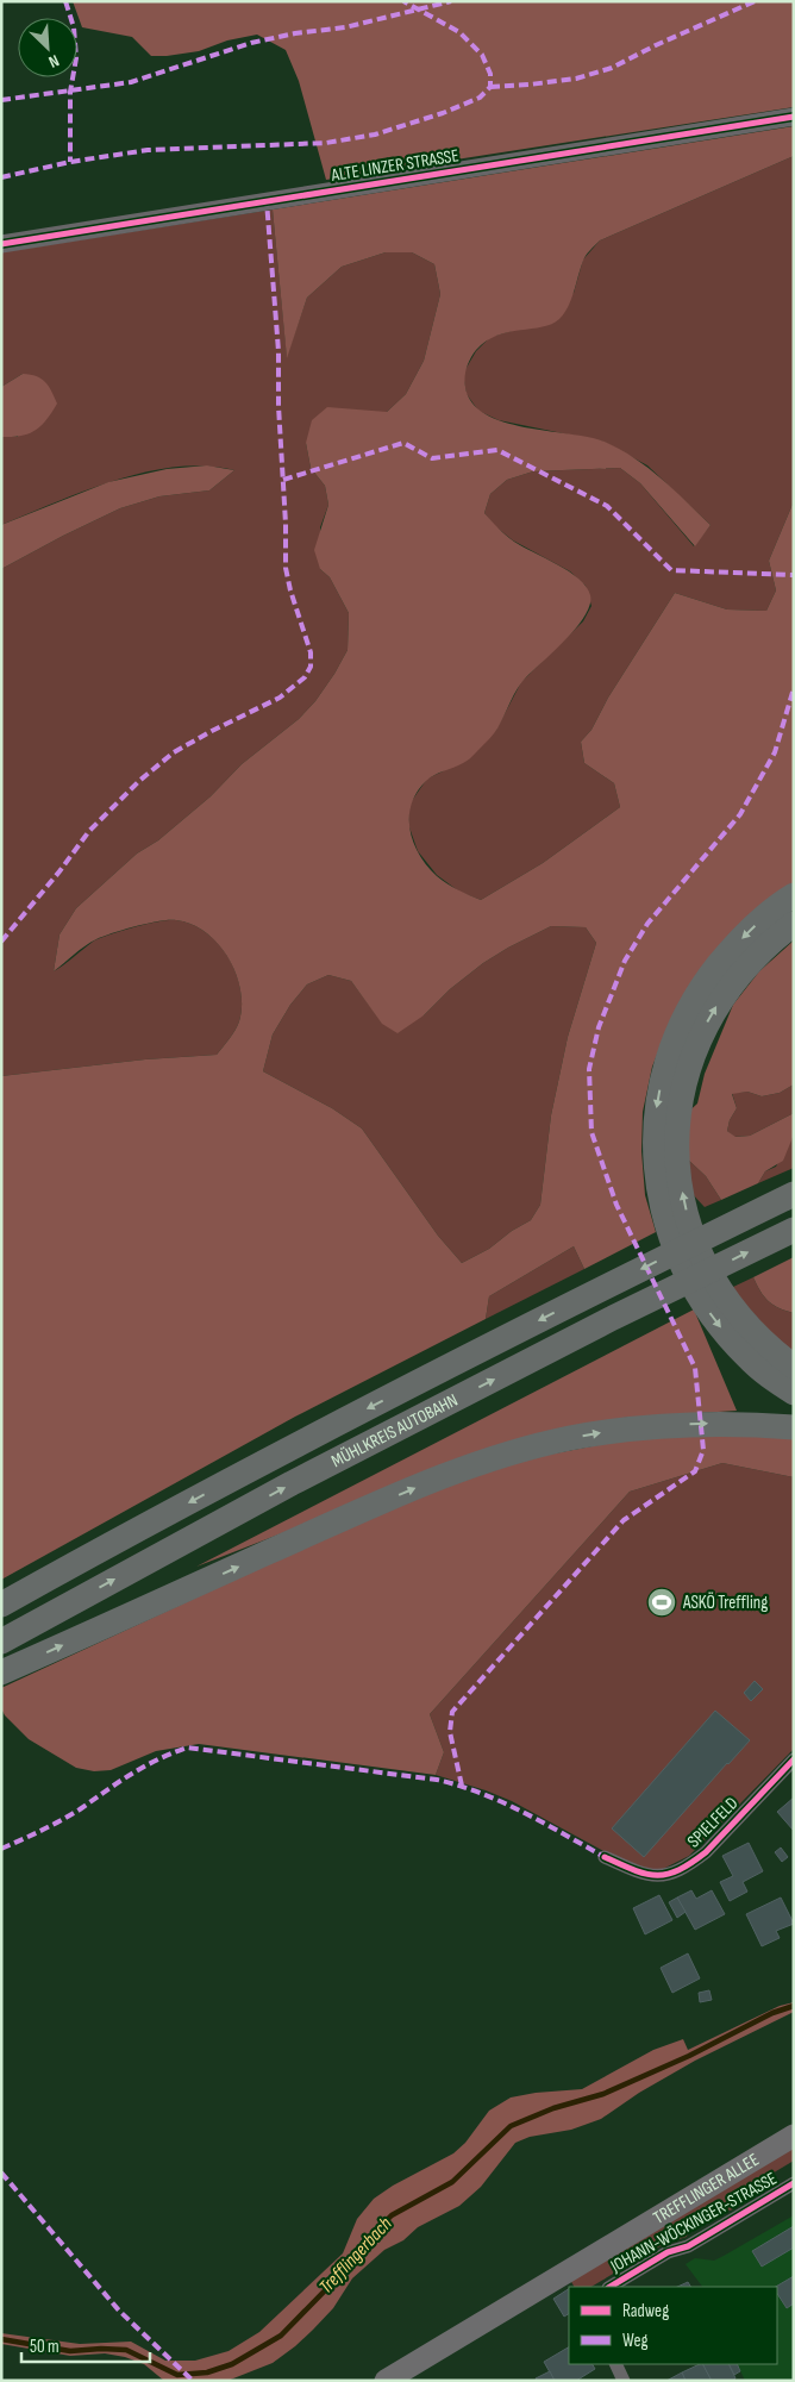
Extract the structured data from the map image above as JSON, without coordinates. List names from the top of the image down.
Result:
{
  "streets": {
    "highway": ["MÜHLKREIS AUTOBAHN"],
    "main road": ["TREFFLINGER ALLEE"],
    "street": ["ALTE LINZER STRASSE", "SPIELFELD", "JOHANN-WÖCKINGER-STRASSE"]
  },
  "water": ["Trefflingerbach"],
  "places": {
    "sports": ["ASKÖ Treffling"]
  },
  "legend": ["Radweg", "Weg"],
  "scale_bar": "50 m",
  "north": "bottom right"
}
